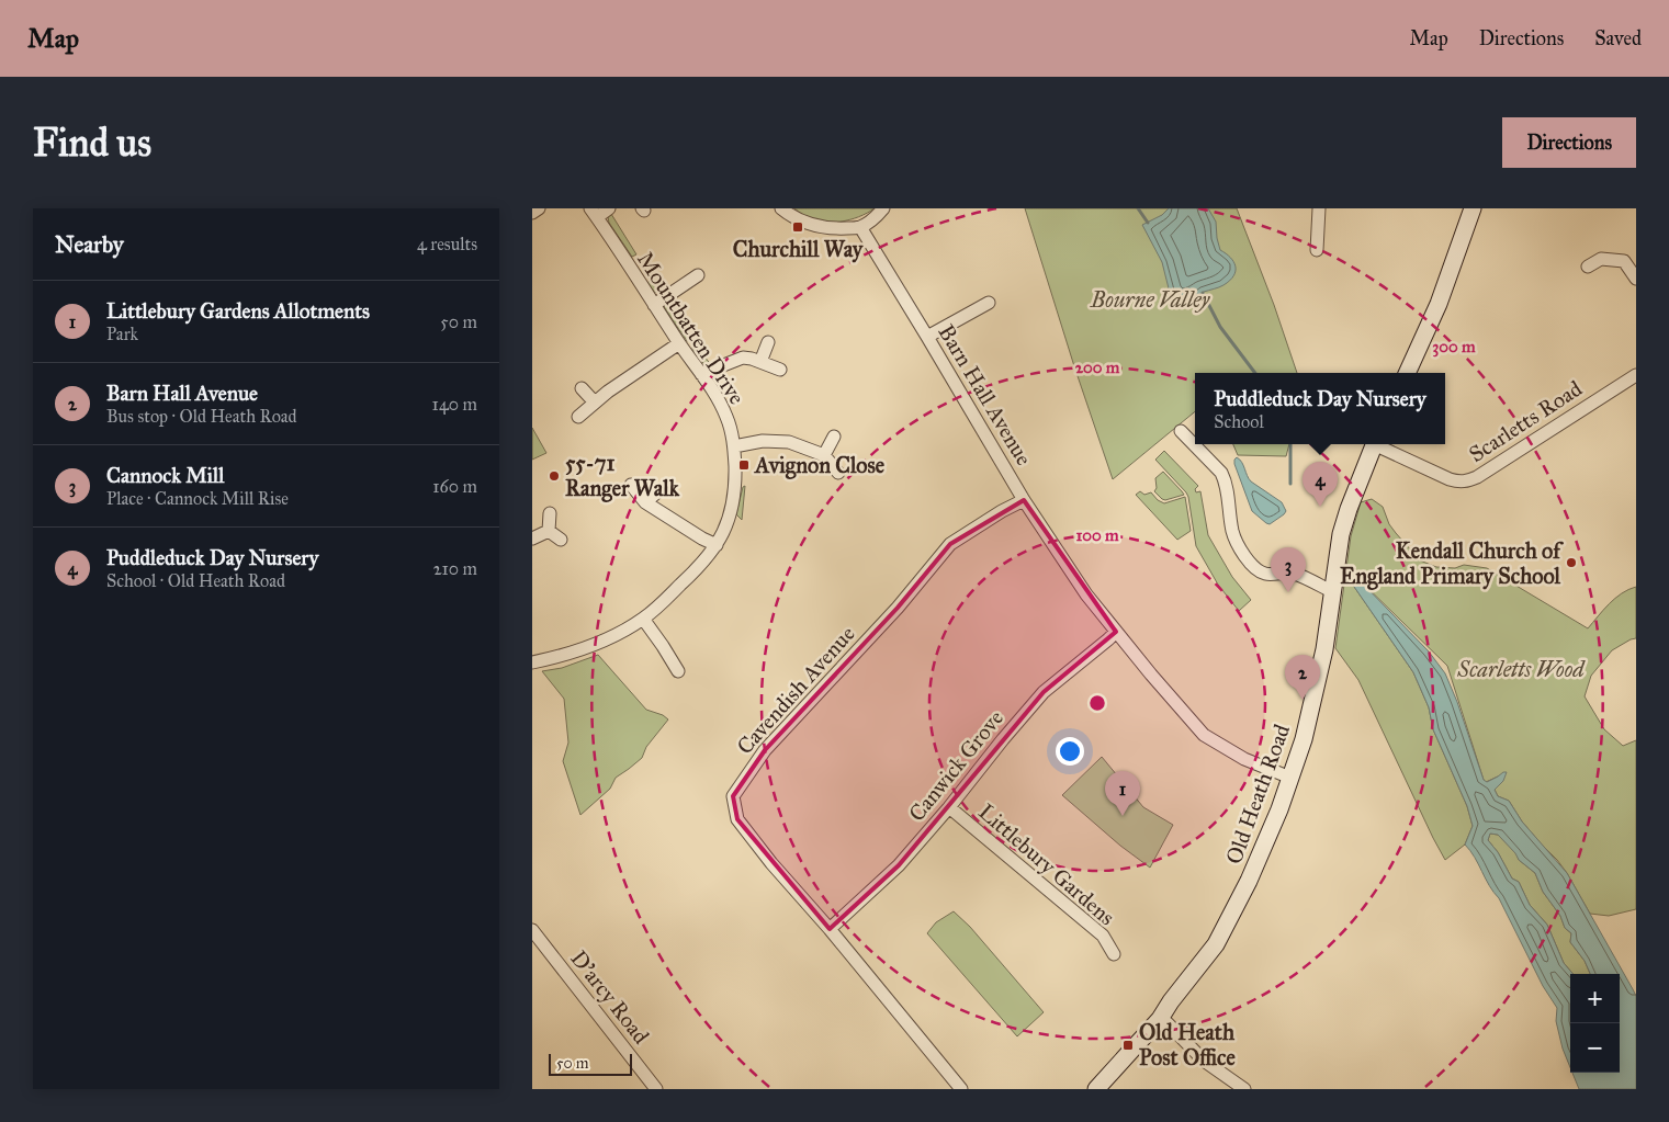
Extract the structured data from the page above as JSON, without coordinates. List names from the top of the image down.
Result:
{
  "streets": {
    "street": [
      "Mountbatten Drive",
      "Barn Hall Avenue",
      "Scarletts Road",
      "Cavendish Avenue",
      "Canwick Grove",
      "Old Heath Road",
      "Littlebury Gardens",
      "D'arcy Road"
    ]
  },
  "crossings": [
    ["Barn Hall Avenue", "Cavendish Avenue"],
    ["Barn Hall Avenue", "Canwick Grove"],
    ["Barn Hall Avenue", "Old Heath Road"],
    ["Cavendish Avenue", "Canwick Grove"],
    ["Canwick Grove", "Littlebury Gardens"]
  ],
  "parks": ["Bourne Valley", "Scarletts Wood"],
  "places": {
    "transit": ["Churchill Way", "Avignon Close", "Old Heath Post Office"],
    "other": ["55-71 Ranger Walk", "Kendall Church of England Primary School"]
  },
  "scale_bar": "50 m",
  "page": {
    "header": "Map",
    "nav": ["Map", "Directions", "Saved"],
    "buttons": "Directions",
    "title": "Find us",
    "heading": ["Nearby", "4 results"],
    "list": [
      {
        "mark": "1",
        "name": "Littlebury Gardens Allotments",
        "note": "Park",
        "value": "50 m"
      },
      {
        "mark": "2",
        "name": "Barn Hall Avenue",
        "note": "Bus stop · Old Heath Road",
        "value": "140 m"
      },
      {
        "mark": "3",
        "name": "Cannock Mill",
        "note": "Place · Cannock Mill Rise",
        "value": "160 m"
      },
      {
        "mark": "4",
        "name": "Puddleduck Day Nursery",
        "note": "School · Old Heath Road",
        "value": "210 m"
      }
    ],
    "popup": ["Puddleduck Day Nursery", "School"],
    "pins": [
      "4",
      "3",
      "2",
      "1"
    ],
    "map_buttons": ["+", "−"],
    "scale": "50 m"
  },
  "rings": ["300 m", "200 m", "100 m"]
}
